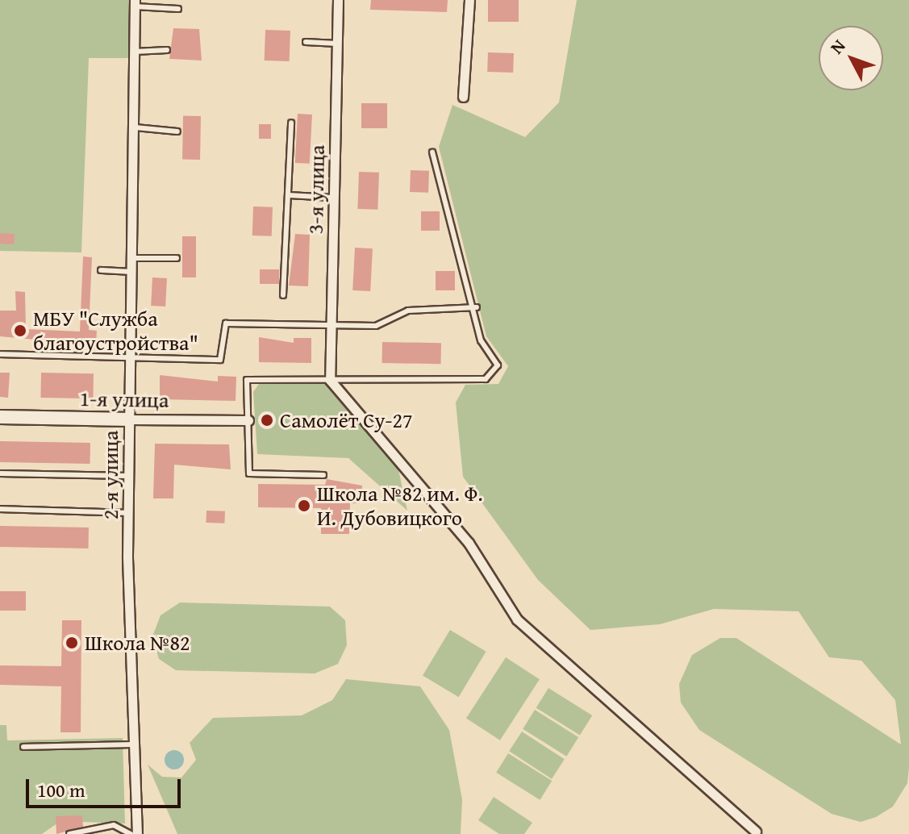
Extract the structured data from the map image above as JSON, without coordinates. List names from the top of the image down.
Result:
{
  "streets": {
    "street": ["3-я улица", "1-я улица", "2-я улица"]
  },
  "crossings": [
    ["1-я улица", "2-я улица"]
  ],
  "places": [
    "МБУ \"Служба благоустройства\"",
    "Самолёт Су-27",
    "Школа №82 им. Ф. И. Дубовицкого",
    "Школа №82"
  ],
  "scale_bar": "100 m",
  "north": "top left"
}
